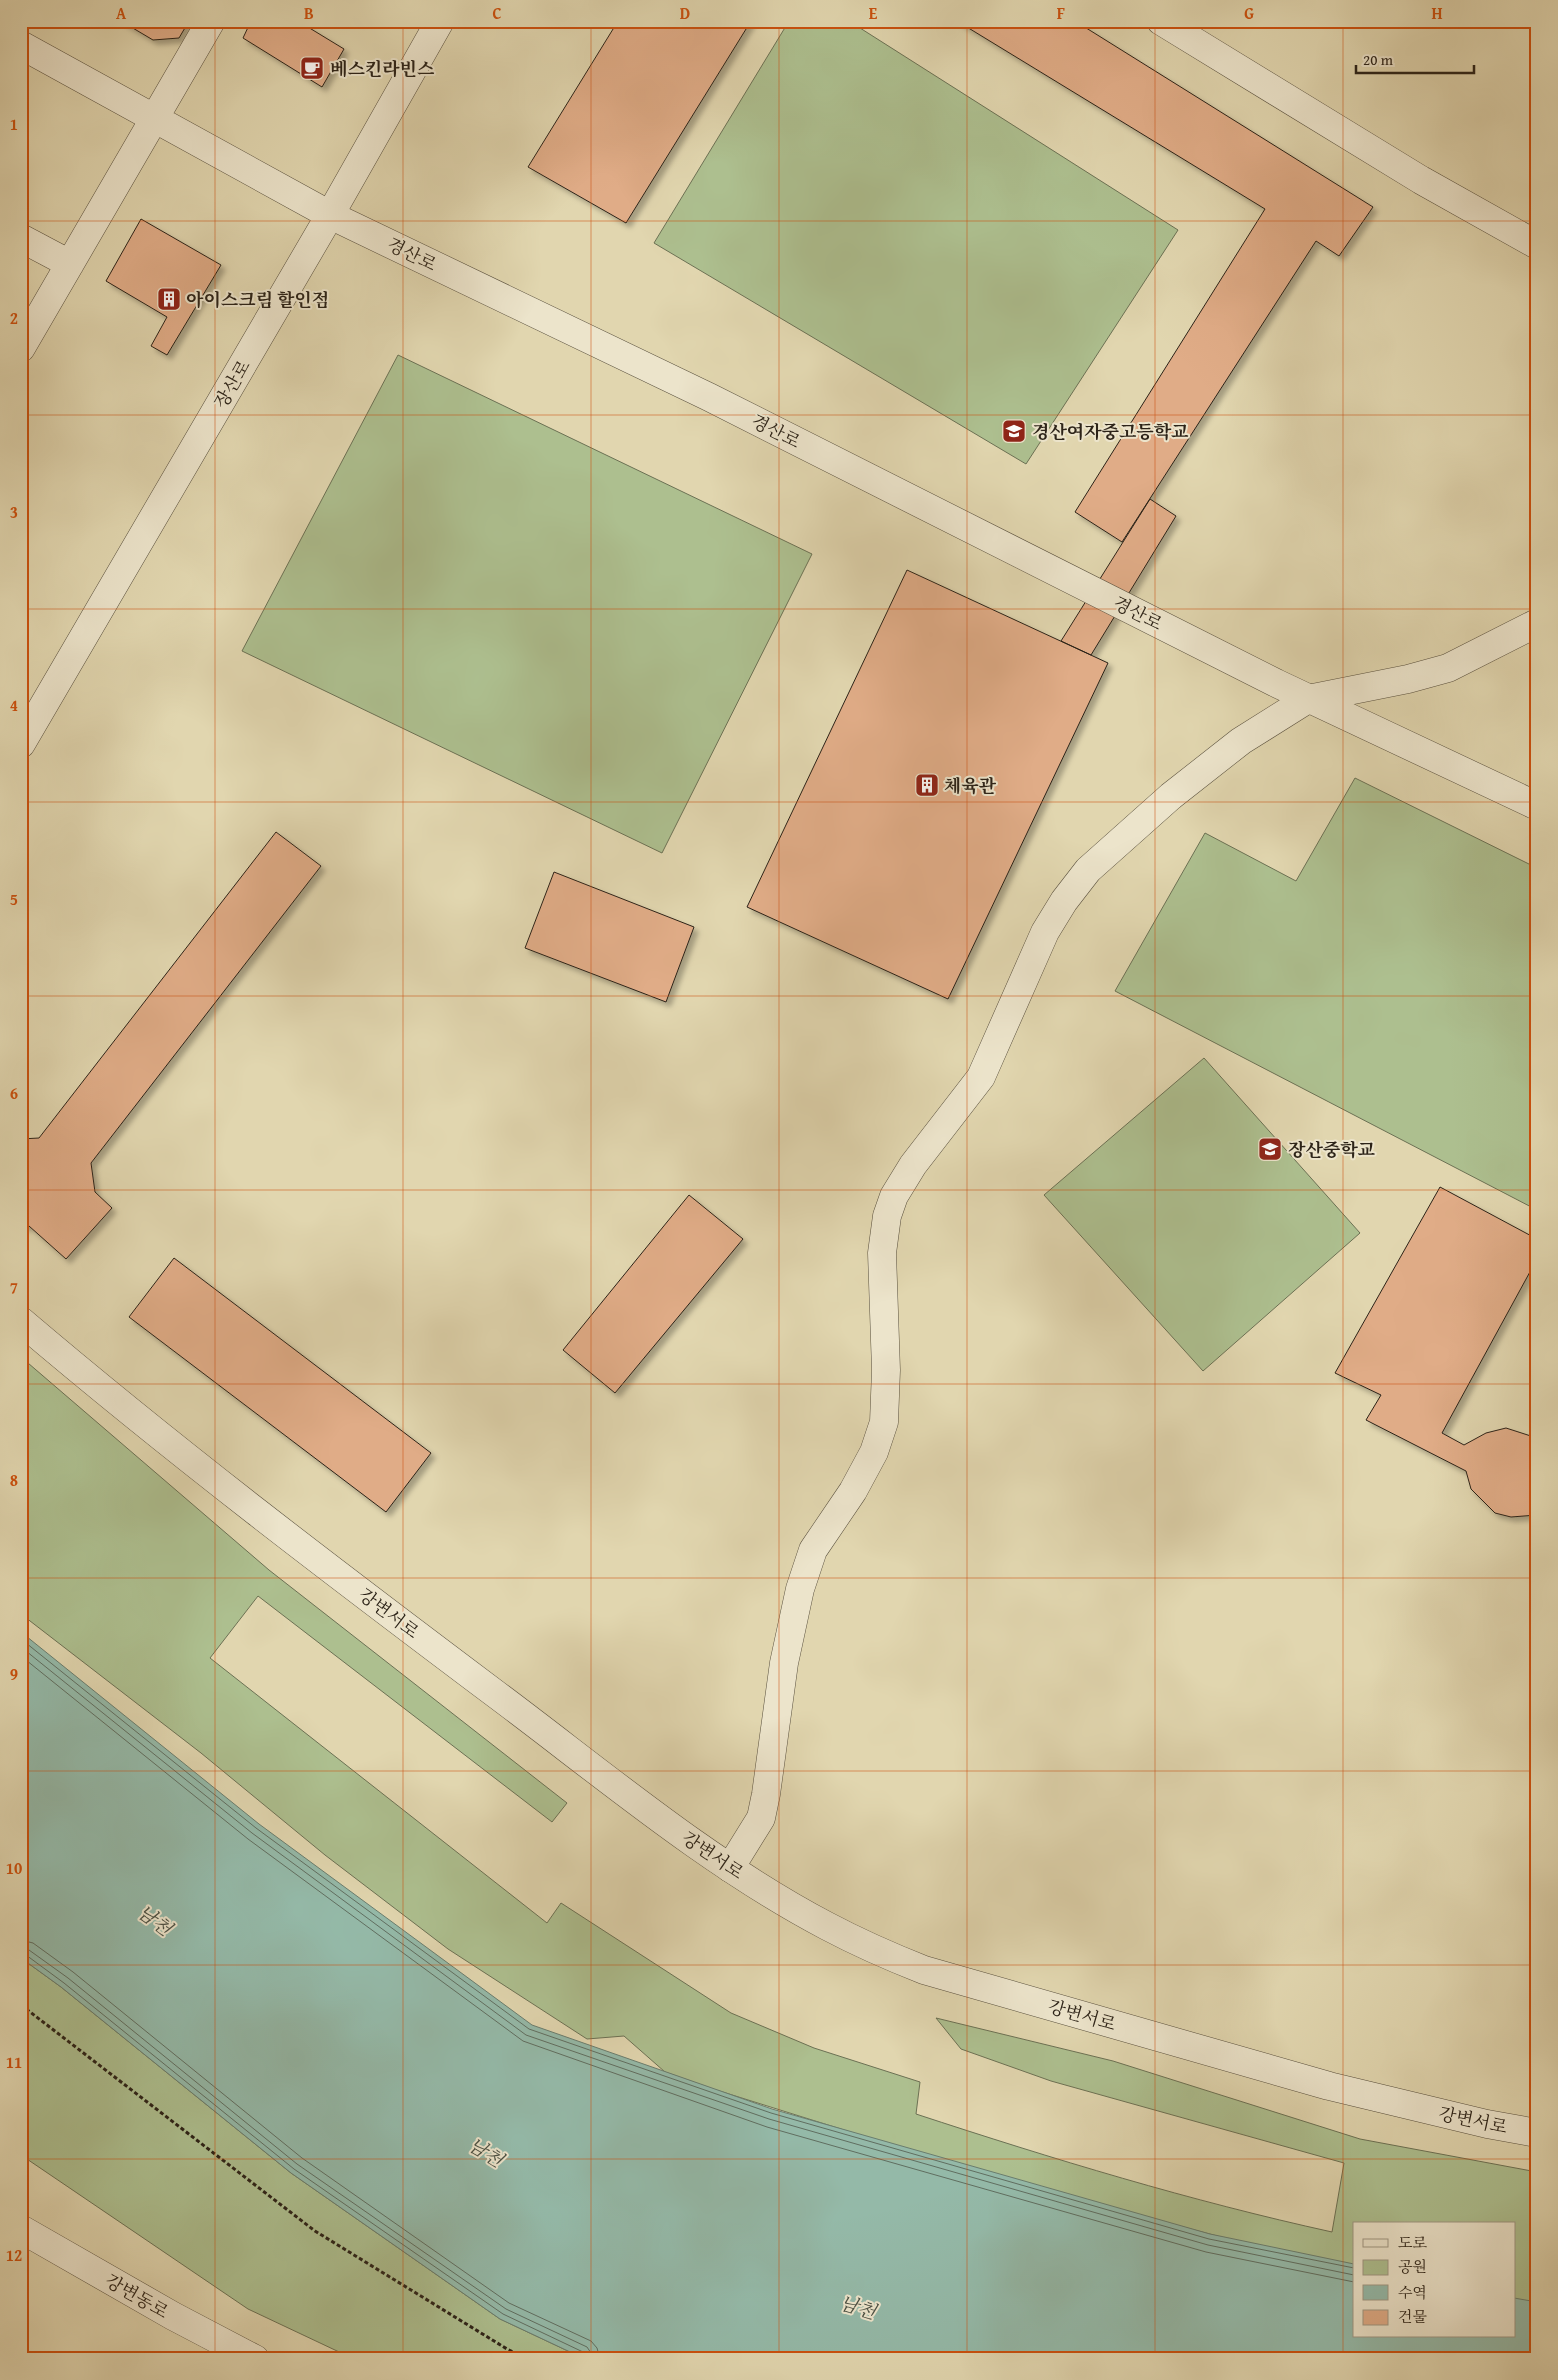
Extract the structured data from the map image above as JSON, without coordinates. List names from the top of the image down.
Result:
{
  "streets": {
    "street": [
      "경산로",
      "장산로",
      "강변서로",
      "강변동로"
    ]
  },
  "crossings": [
    ["경산로", "장산로"]
  ],
  "water": ["남천"],
  "places": {
    "cafe": ["베스킨라빈스"],
    "building": ["아이스크림 할인점", "체육관"],
    "school or university": ["경산여자중고등학교", "장산중학교"]
  },
  "legend": [
    "도로",
    "공원",
    "수역",
    "건물"
  ],
  "scale_bar": "20 m",
  "grid": {
    "columns": [
      "A",
      "B",
      "C",
      "D",
      "E",
      "F",
      "G",
      "H"
    ],
    "rows": [
      "1",
      "2",
      "3",
      "4",
      "5",
      "6",
      "7",
      "8",
      "9",
      "10",
      "11",
      "12"
    ]
  }
}
